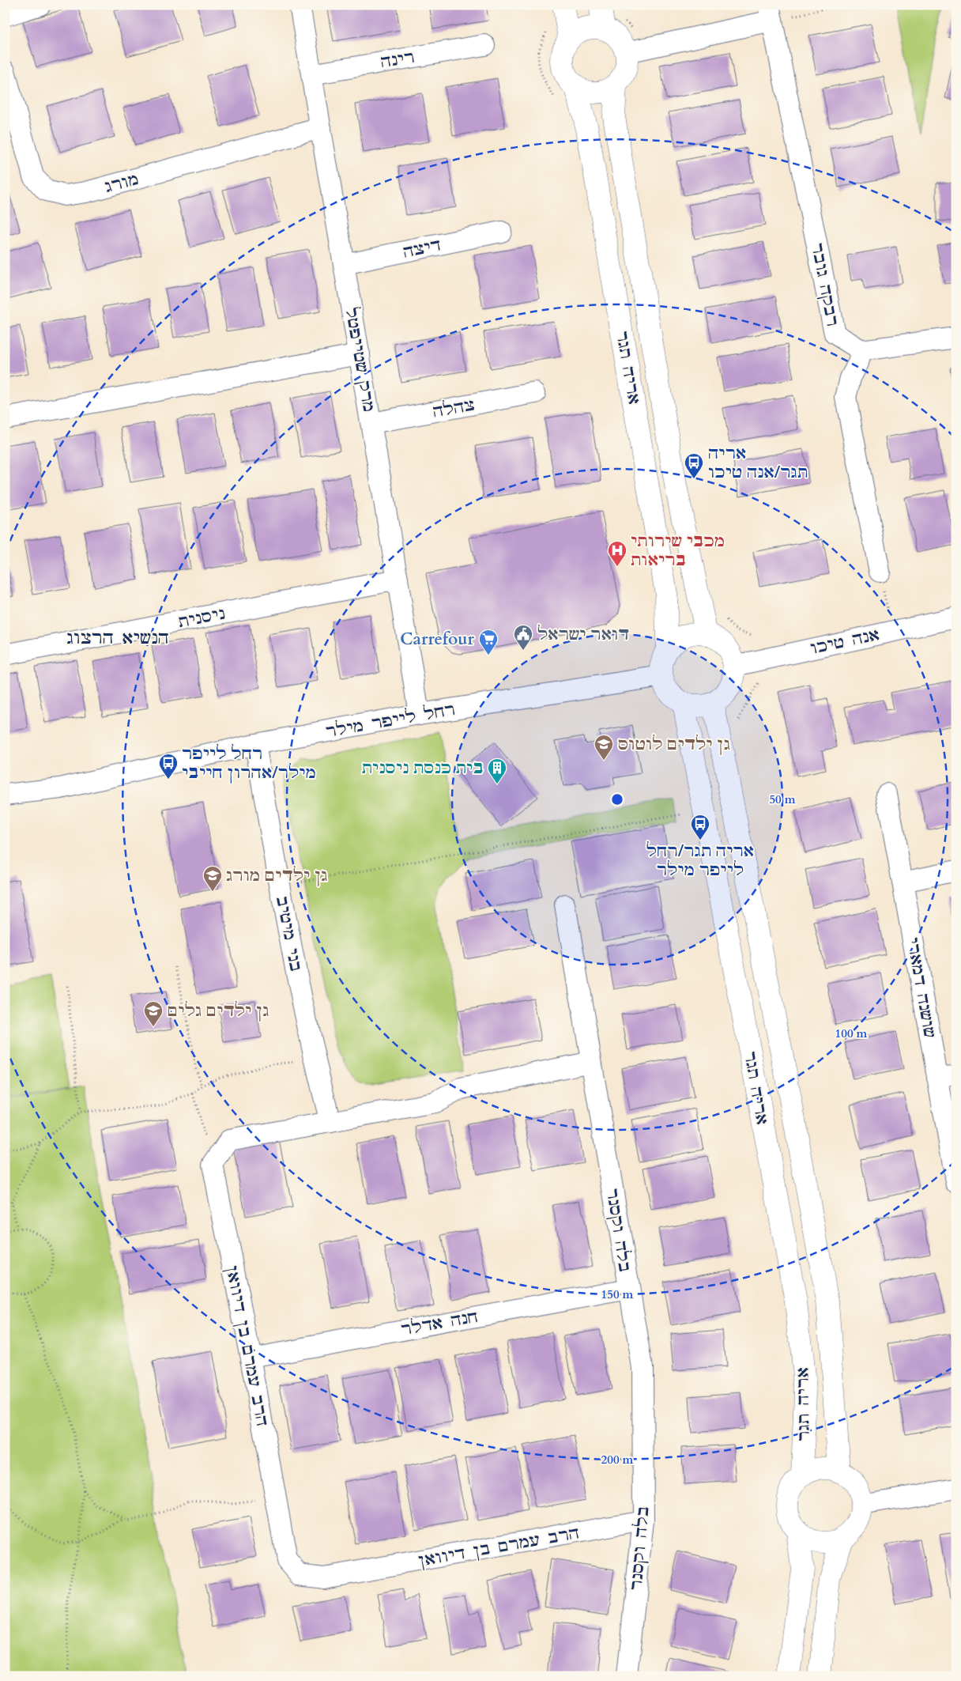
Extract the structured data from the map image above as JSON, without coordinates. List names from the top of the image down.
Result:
{
  "streets": {
    "street": [
      "רינה",
      "מורג",
      "דיצה",
      "רבקה גובר",
      "מרק שטייפטל",
      "אריה תגר",
      "צהלה",
      "ניסנית",
      "אנה טיכו",
      "רחל לייפר מילר",
      "בני מיטיב",
      "שושנה דמארי",
      "בלה וקסנר",
      "חנה אדלר",
      "הרב עמרם בן דיוואן"
    ]
  },
  "crossings": [
    ["רינה", "מרק שטייפטל"],
    ["מורג", "מרק שטייפטל"],
    ["דיצה", "מרק שטייפטל"],
    ["מרק שטייפטל", "צהלה"],
    ["מרק שטייפטל", "ניסנית"],
    ["מרק שטייפטל", "רחל לייפר מילר"],
    ["אריה תגר", "אנה טיכו"],
    ["אריה תגר", "רחל לייפר מילר"],
    ["אנה טיכו", "רחל לייפר מילר"],
    ["רחל לייפר מילר", "בני מיטיב"],
    ["בני מיטיב", "הרב עמרם בן דיוואן"],
    ["בלה וקסנר", "חנה אדלר"],
    ["בלה וקסנר", "הרב עמרם בן דיוואן"],
    ["חנה אדלר", "הרב עמרם בן דיוואן"]
  ],
  "districts": ["הנשיא הרצוג"],
  "places": {
    "bus stop": ["אריה תגר/אנה טיכו", "רחל לייפר מילר/אהרון חייבי", "אריה תגר/רחל לייפר מילר"],
    "hospital": ["מכבי שירותי בריאות"],
    "public building": ["דואר ישראל"],
    "supermarket": ["Carrefour"],
    "school or university": ["גן ילדים לוטוס", "גן ילדים מורג", "גן ילדים גלים"],
    "building": ["בית כנסת ניסנית"]
  },
  "rings": [
    "50 m",
    "100 m",
    "150 m",
    "200 m"
  ]
}
